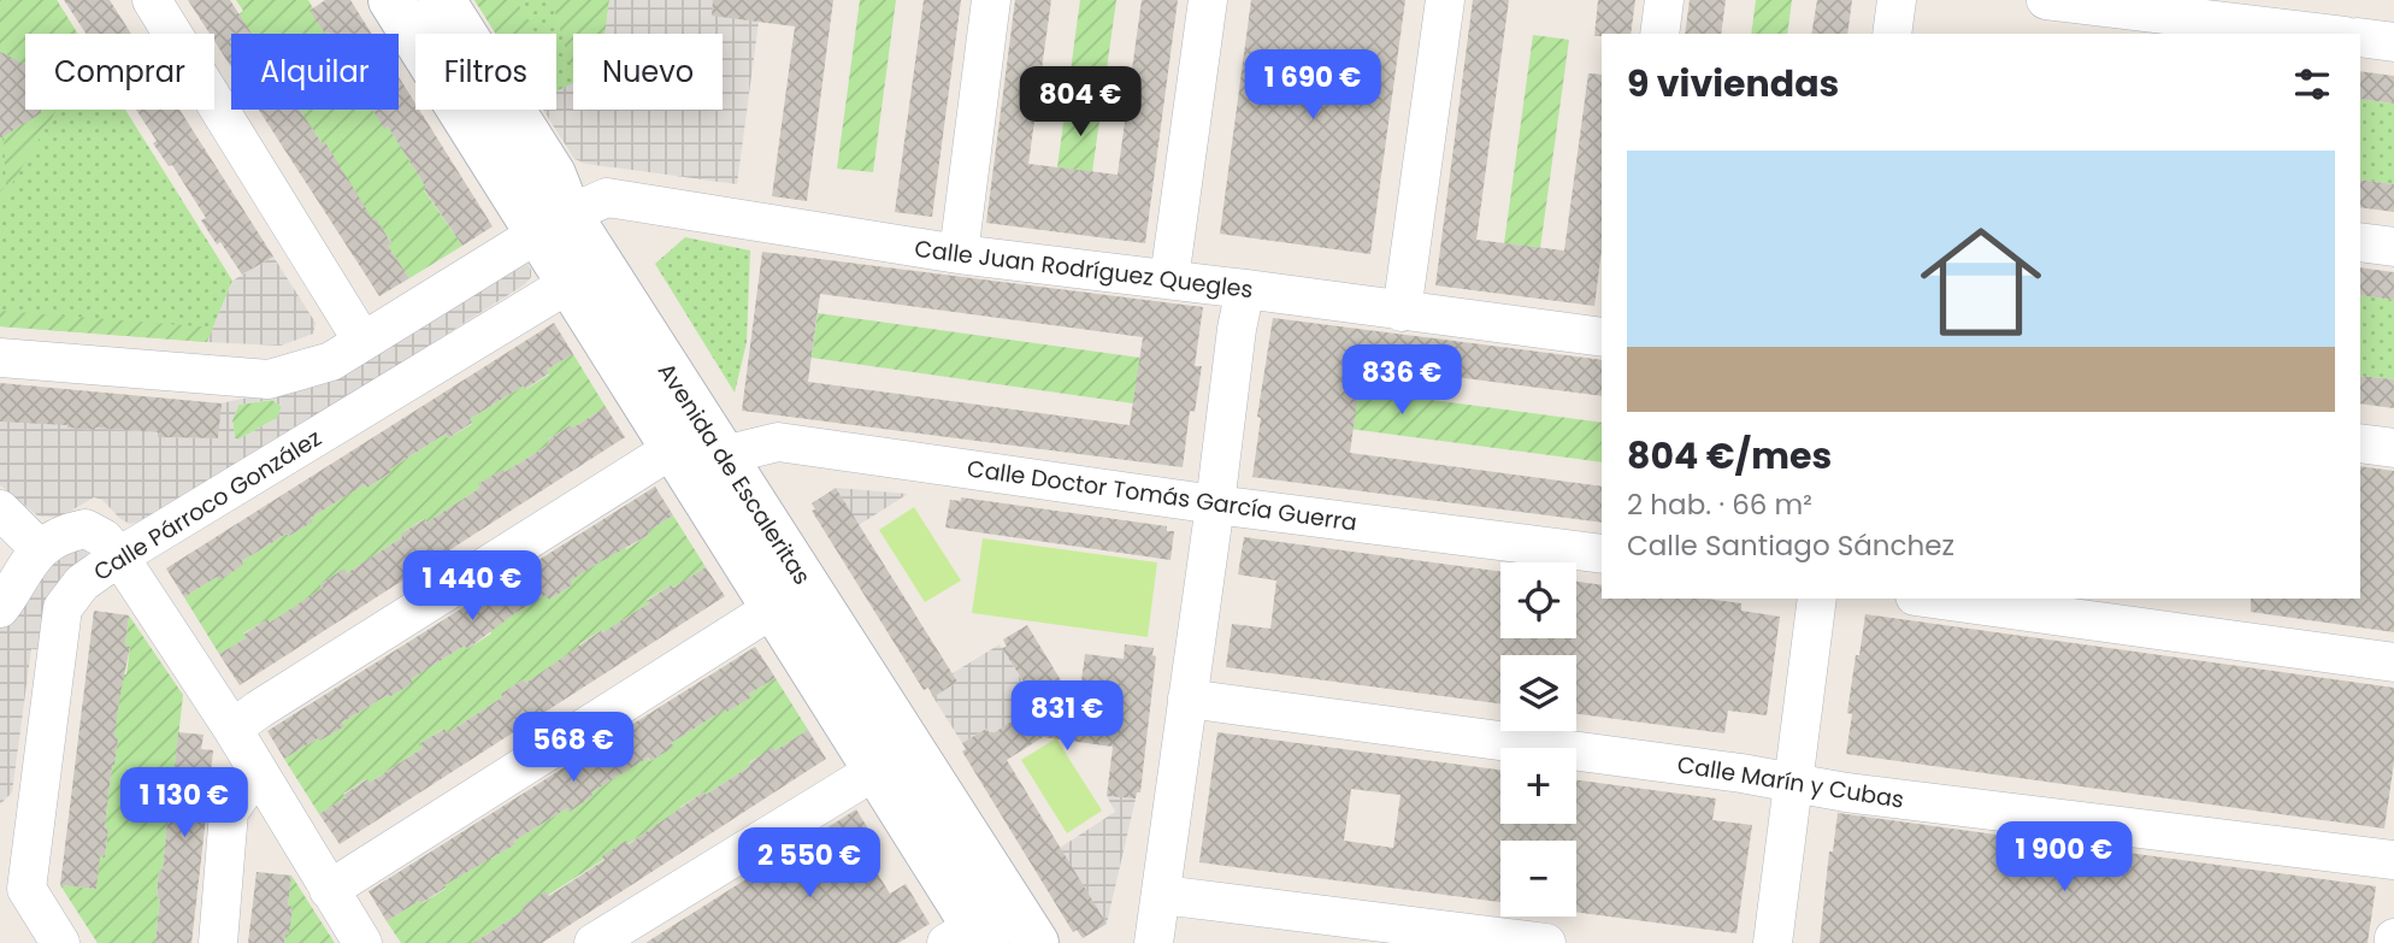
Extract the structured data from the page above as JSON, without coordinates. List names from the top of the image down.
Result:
{
  "streets": {
    "street": [
      "Calle Juan Rodríguez Quegles",
      "Avenida de Escaleritas",
      "Calle Doctor Tomás García Guerra",
      "Calle Párroco González",
      "Calle Marín y Cubas"
    ]
  },
  "crossings": [
    ["Calle Juan Rodríguez Quegles", "Avenida de Escaleritas"],
    ["Avenida de Escaleritas", "Calle Doctor Tomás García Guerra"],
    ["Avenida de Escaleritas", "Calle Párroco González"]
  ],
  "page": {
    "chip": [
      "Comprar",
      "Alquilar",
      "Filtros",
      "Nuevo"
    ],
    "heading": "9 viviendas",
    "price": [
      "1 690 €",
      "804 €",
      "836 €",
      "1 440 €",
      "831 €",
      "568 €",
      "1 130 €",
      "1 900 €",
      "2 550 €"
    ],
    "list": [
      {
        "name": "804 €/mes",
        "note": "2 hab. · 66 m² · Calle Santiago Sánchez"
      }
    ],
    "map_buttons": ["+", "−"]
  }
}
